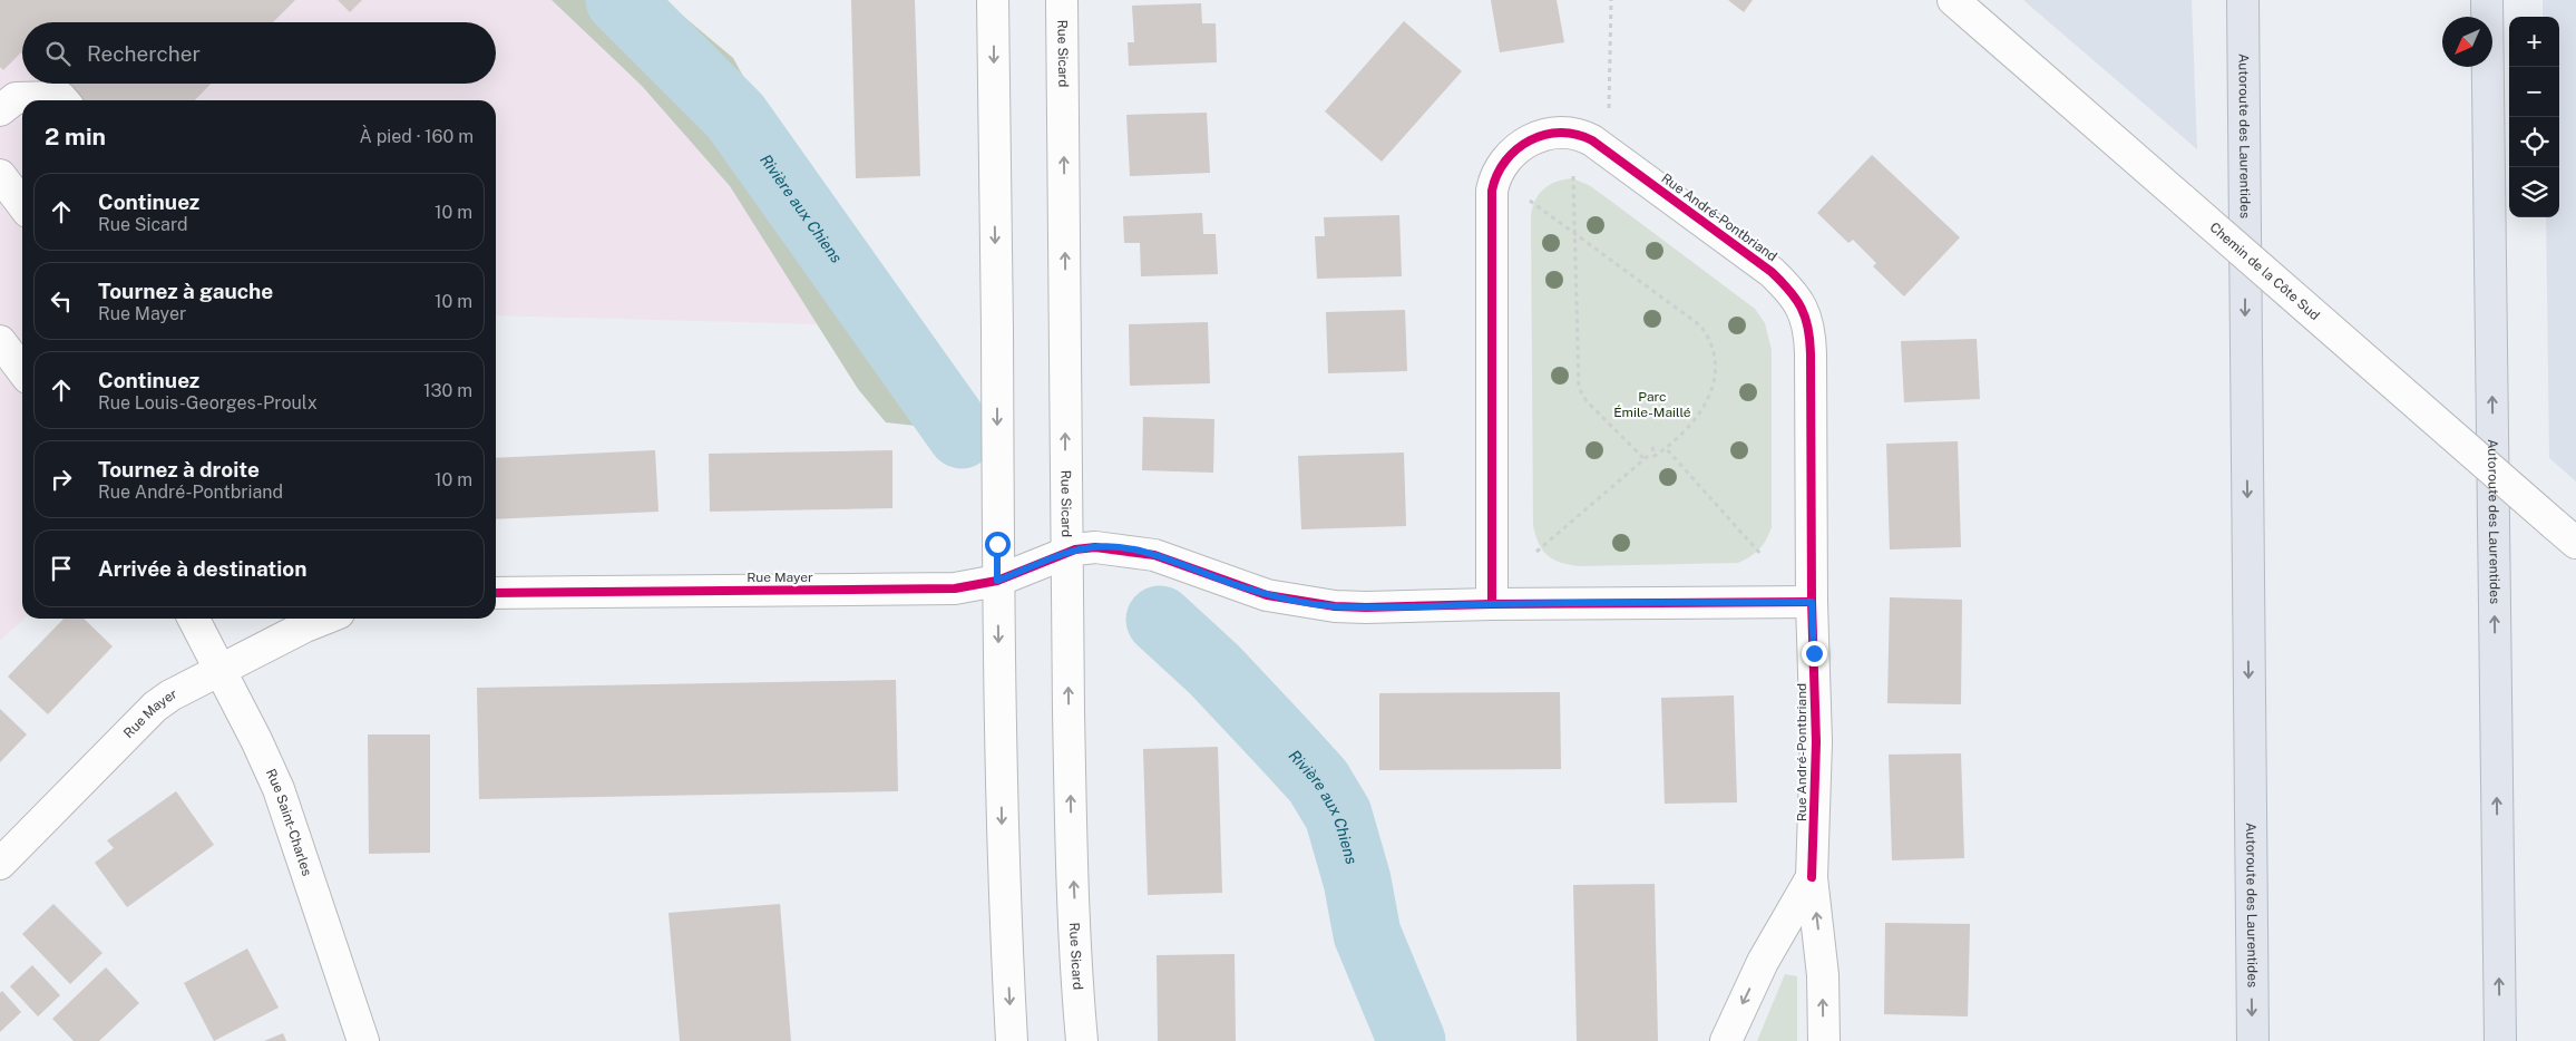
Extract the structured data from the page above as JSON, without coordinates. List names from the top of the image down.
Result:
{
  "streets": {
    "highway": ["Autoroute des Laurentides"],
    "street": [
      "Rue Sicard",
      "Rue André-Pontbriand",
      "Chemin de la Côte Sud",
      "Rue Mayer",
      "Rue Saint-Charles"
    ]
  },
  "crossings": [
    ["Rue Sicard", "Rue Mayer"],
    ["Rue André-Pontbriand", "Rue Mayer"],
    ["Rue Mayer", "Rue Saint-Charles"]
  ],
  "water": ["Rivière aux Chiens"],
  "parks": ["Parc Émile-Maillé"],
  "north": "bottom left",
  "page": {
    "map_buttons": ["+", "−"],
    "search": "Rechercher",
    "heading": ["2 min", "À pied · 160 m"],
    "list": [
      ["Continuez", "Rue Sicard", "10 m"],
      ["Tournez à gauche", "Rue Mayer", "10 m"],
      ["Continuez", "Rue Louis-Georges-Proulx", "130 m"],
      ["Tournez à droite", "Rue André-Pontbriand", "10 m"],
      "Arrivée à destination"
    ]
  }
}
